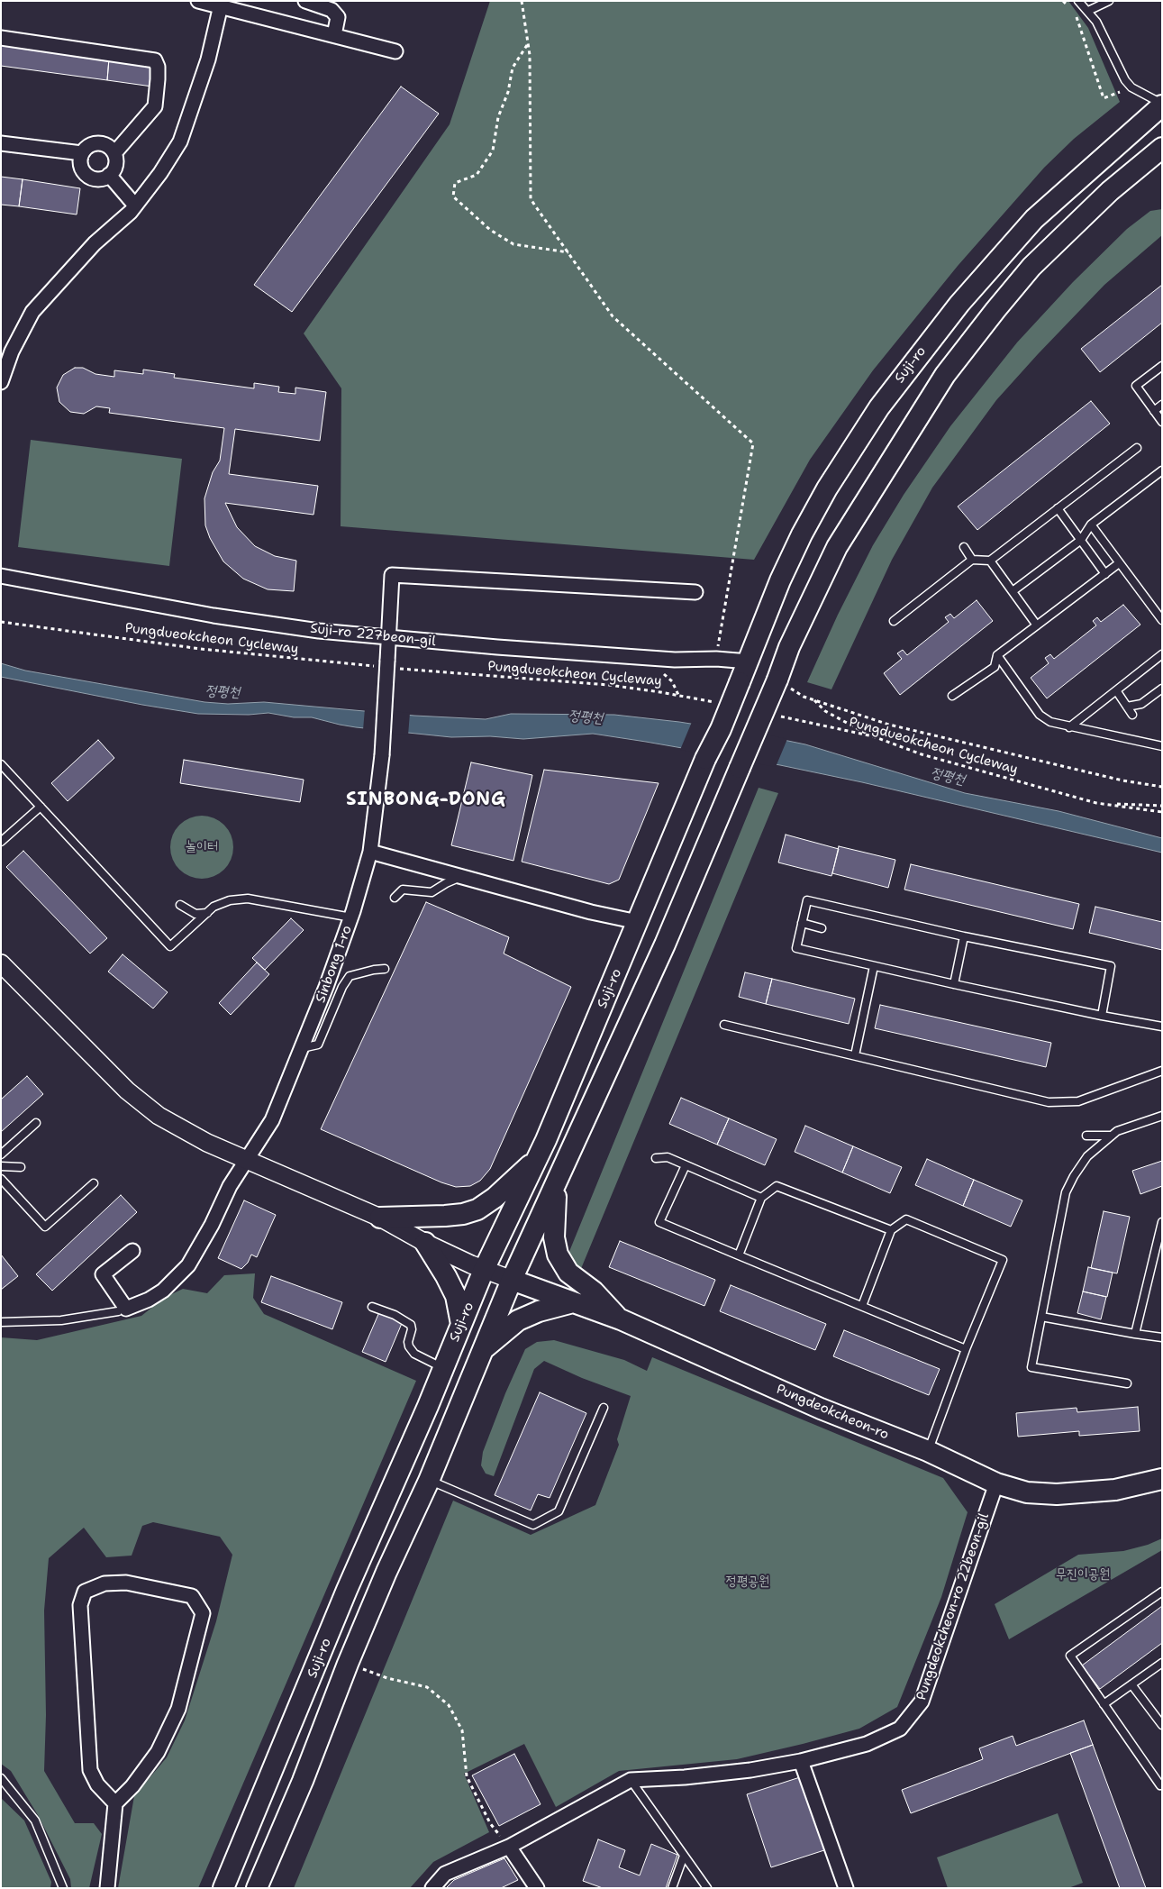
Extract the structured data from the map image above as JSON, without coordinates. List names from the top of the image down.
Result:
{
  "streets": {
    "main road": ["Suji-ro", "Pungdeokcheon-ro"],
    "street": ["Suji-ro 227beon-gil", "Sinbong 1-ro", "Pungdeokcheon-ro 22beon-gil"],
    "path": ["Pungdueokcheon Cycleway"]
  },
  "crossings": [
    ["Suji-ro", "Suji-ro 227beon-gil"],
    ["Suji-ro", "Pungdeokcheon-ro"],
    ["Pungdueokcheon Cycleway", "Sinbong 1-ro"],
    ["Pungdeokcheon-ro", "Pungdeokcheon-ro 22beon-gil"]
  ],
  "districts": ["SINBONG-DONG"],
  "water": ["정평천"],
  "parks": ["놀이터", "무진이공원", "정평공원"]
}
